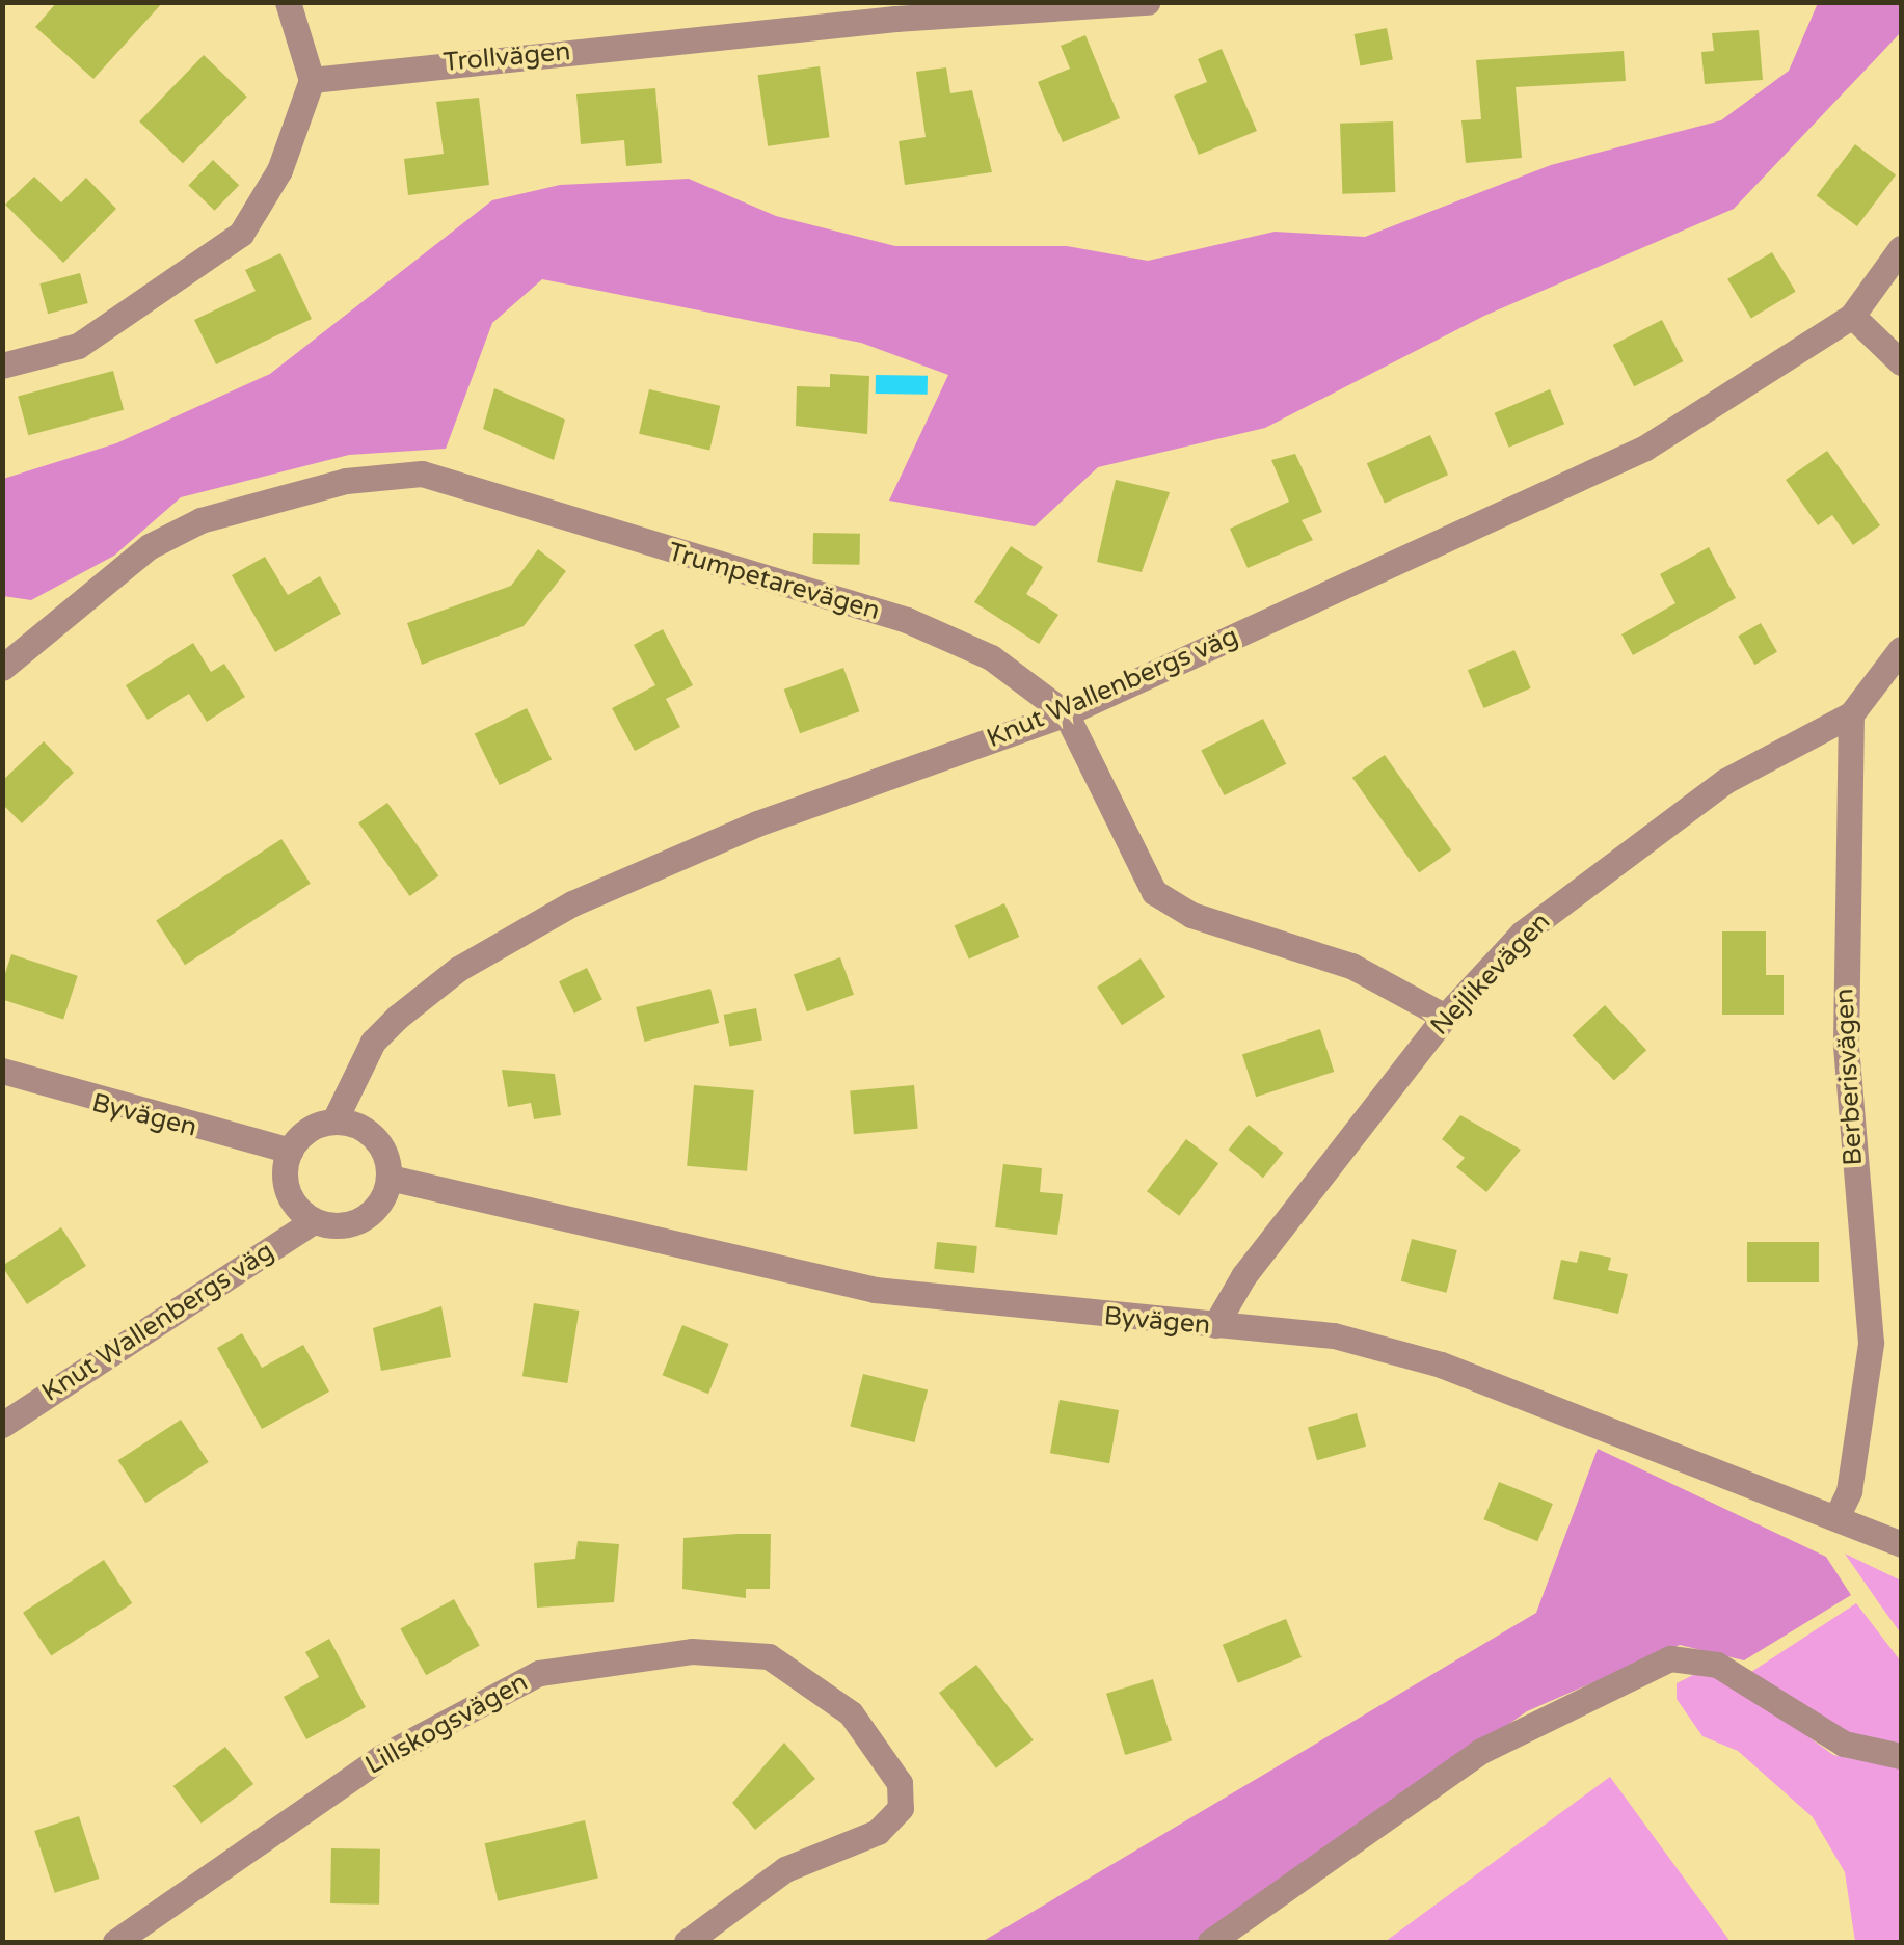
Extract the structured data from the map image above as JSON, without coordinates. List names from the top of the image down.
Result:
{
  "streets": {
    "street": [
      "Trollvägen",
      "Trumpetarevägen",
      "Knut Wallenbergs väg",
      "Nejlikevägen",
      "Berberisvägen",
      "Byvägen",
      "Lillskogsvägen"
    ]
  },
  "crossings": [
    ["Trumpetarevägen", "Knut Wallenbergs väg"],
    ["Trumpetarevägen", "Nejlikevägen"],
    ["Knut Wallenbergs väg", "Byvägen"],
    ["Nejlikevägen", "Berberisvägen"],
    ["Nejlikevägen", "Byvägen"],
    ["Berberisvägen", "Byvägen"]
  ]
}
